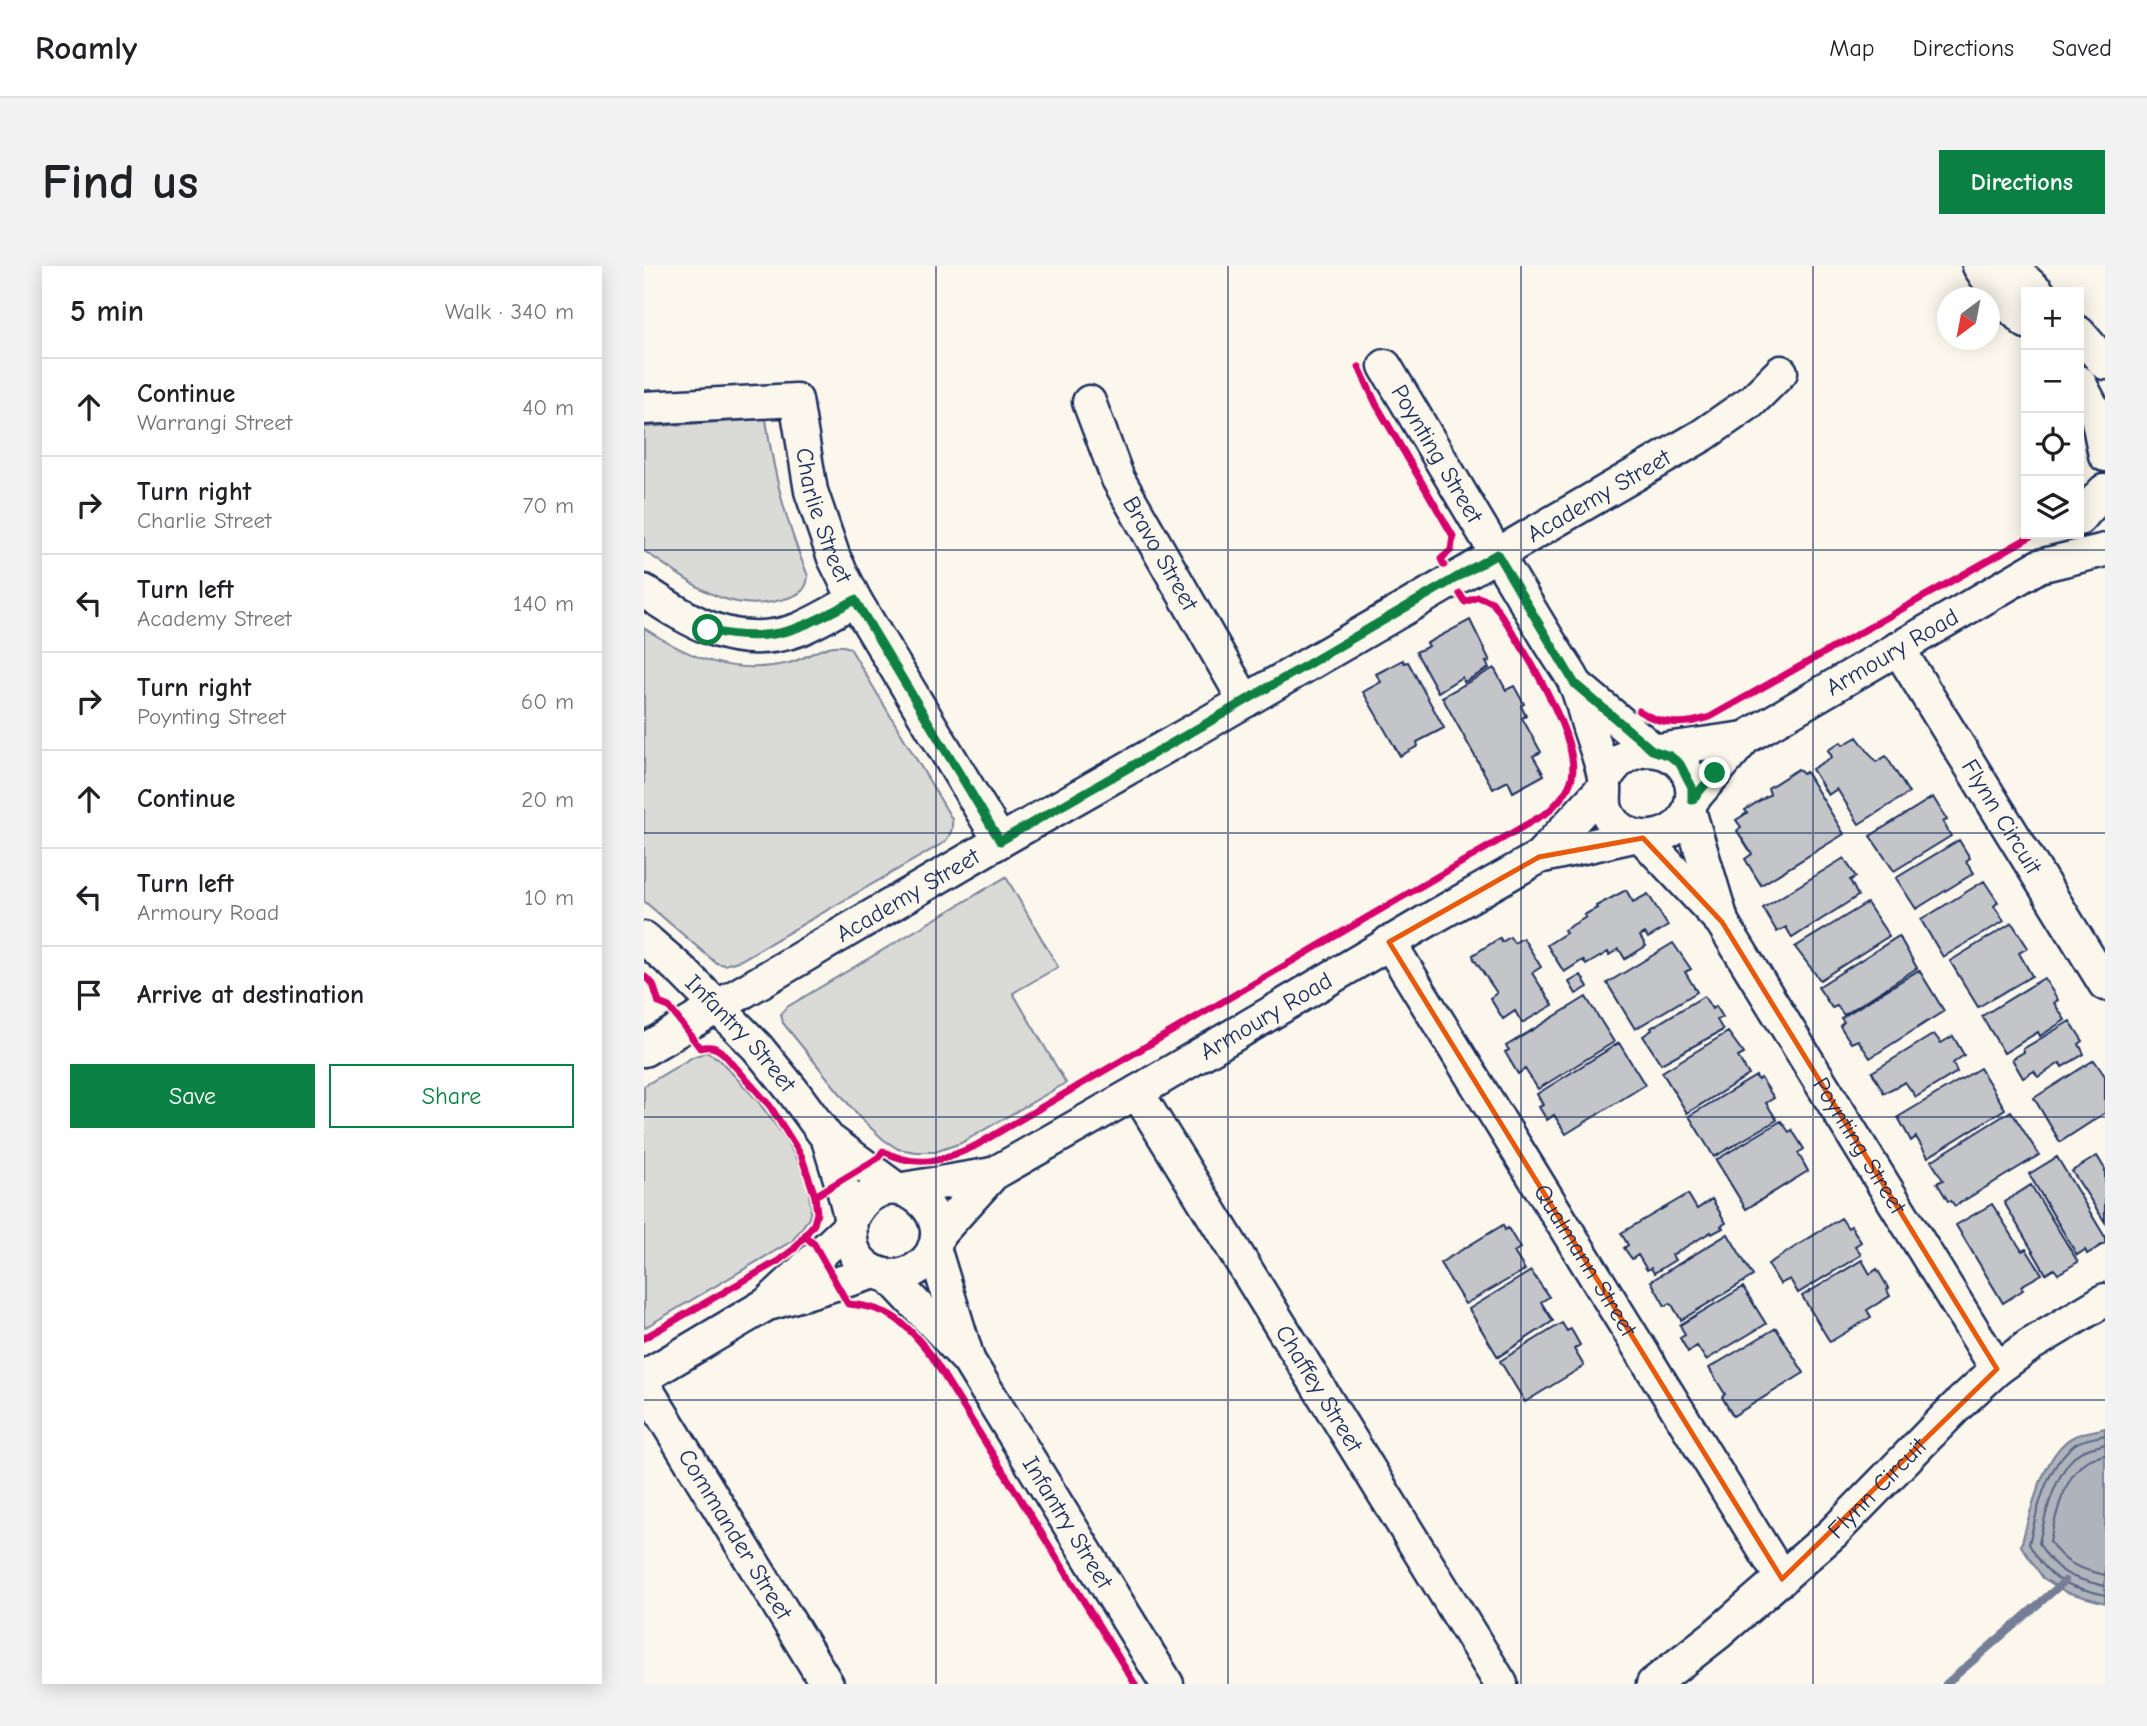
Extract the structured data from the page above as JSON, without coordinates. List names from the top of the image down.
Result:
{
  "streets": {
    "street": [
      "Poynting Street",
      "Academy Street",
      "Charlie Street",
      "Bravo Street",
      "Armoury Road",
      "Flynn Circuit",
      "Infantry Street",
      "Qualmann Street",
      "Chaffey Street",
      "Commander Street"
    ]
  },
  "crossings": [
    ["Poynting Street", "Academy Street"],
    ["Poynting Street", "Armoury Road"],
    ["Poynting Street", "Flynn Circuit"],
    ["Academy Street", "Charlie Street"],
    ["Academy Street", "Bravo Street"],
    ["Academy Street", "Infantry Street"],
    ["Armoury Road", "Flynn Circuit"],
    ["Armoury Road", "Infantry Street"],
    ["Armoury Road", "Qualmann Street"],
    ["Armoury Road", "Chaffey Street"],
    ["Flynn Circuit", "Qualmann Street"]
  ],
  "north": "bottom left",
  "page": {
    "header": "Roamly",
    "nav": ["Map", "Directions", "Saved"],
    "buttons": [
      "Directions",
      ["Save", "Share"]
    ],
    "title": "Find us",
    "heading": ["5 min", "Walk · 340 m"],
    "map_buttons": ["+", "−"],
    "list": [
      ["Continue", "Warrangi Street", "40 m"],
      ["Turn right", "Charlie Street", "70 m"],
      ["Turn left", "Academy Street", "140 m"],
      ["Turn right", "Poynting Street", "60 m"],
      ["Continue", "20 m"],
      ["Turn left", "Armoury Road", "10 m"],
      "Arrive at destination"
    ]
  }
}
